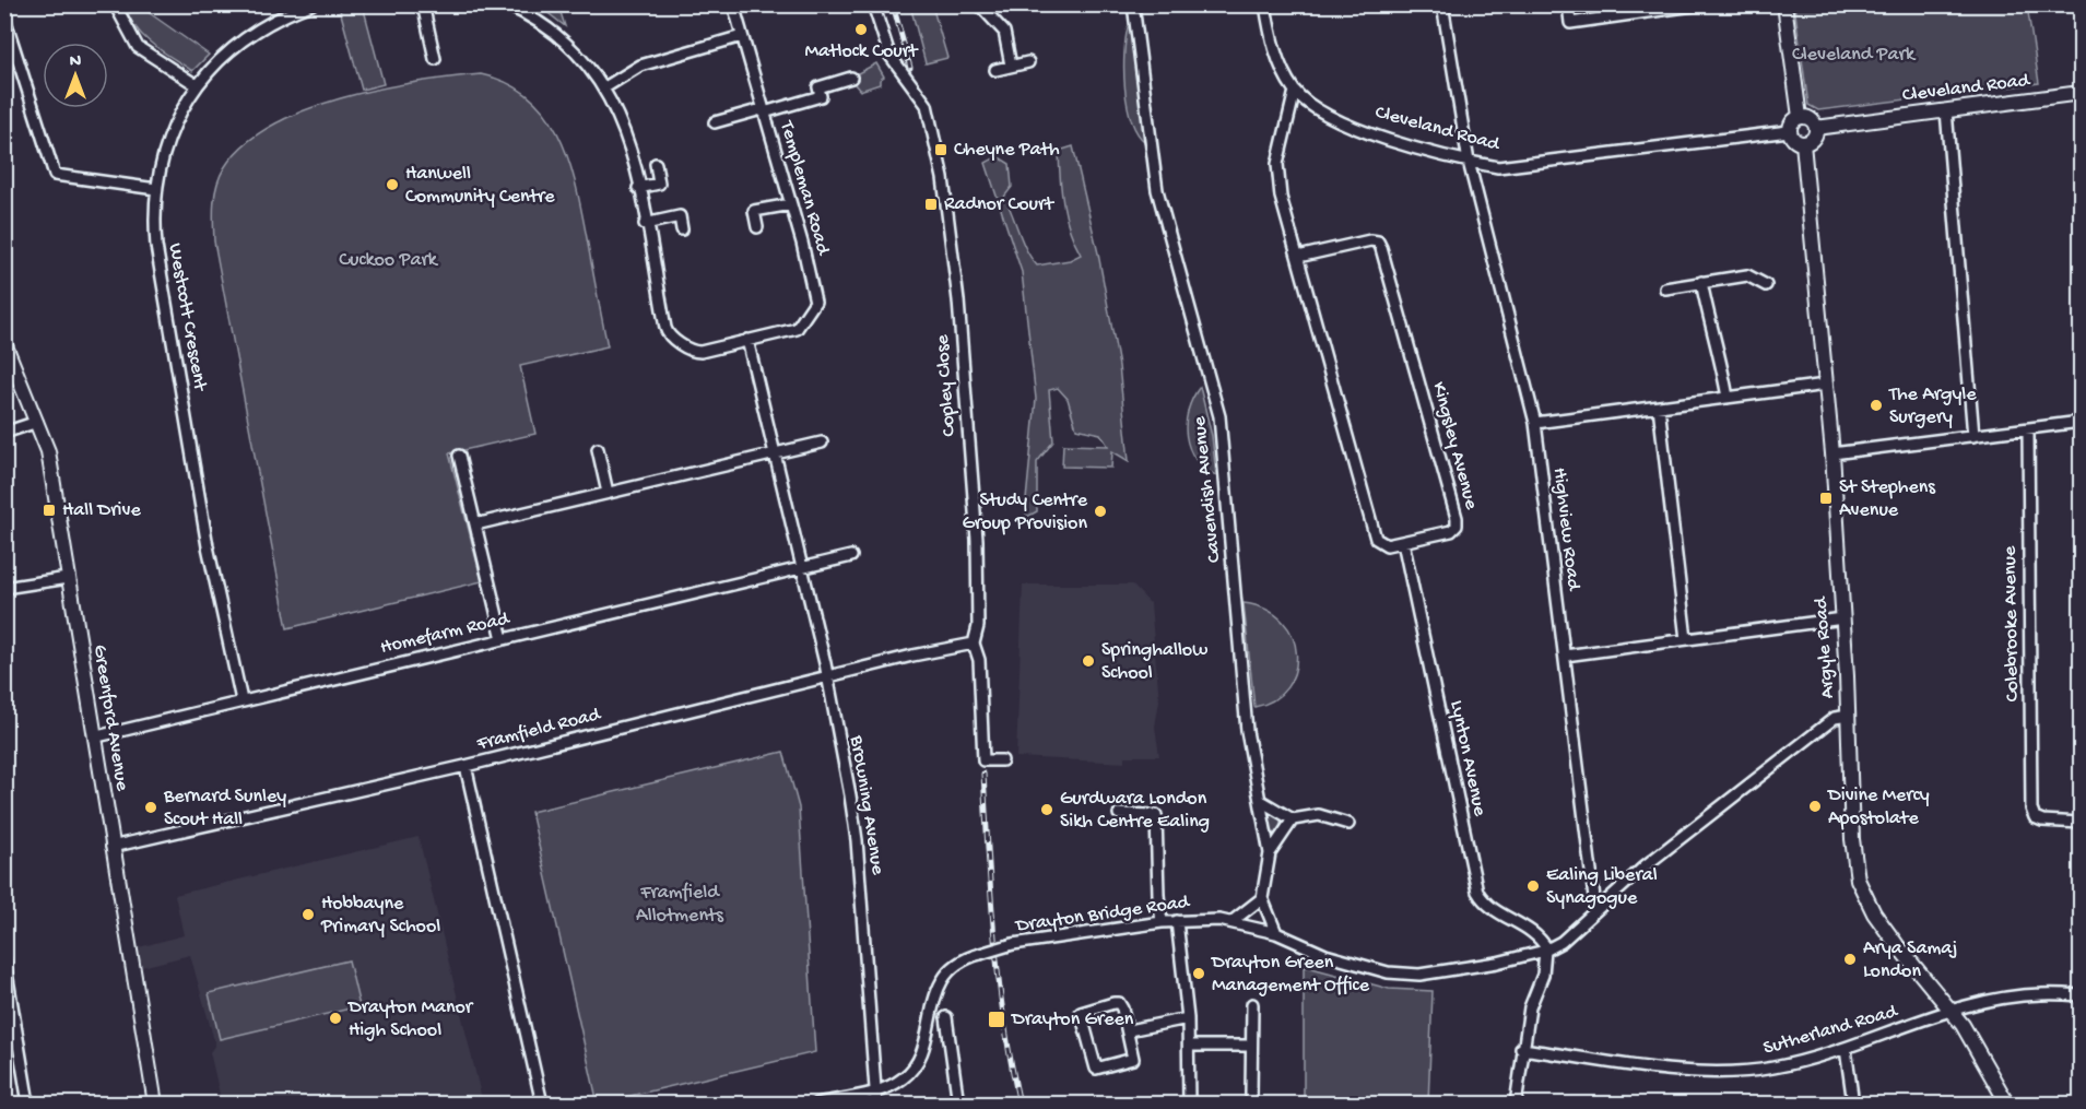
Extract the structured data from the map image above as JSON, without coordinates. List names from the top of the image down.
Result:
{
  "streets": {
    "main road": ["Cleveland Road", "Argyle Road", "Greenford Avenue"],
    "street": [
      "Templeman Road",
      "Westcott Crescent",
      "Copley Close",
      "Kingsley Avenue",
      "Cavendish Avenue",
      "Highview Road",
      "Colebrooke Avenue",
      "Homefarm Road",
      "Framfield Road",
      "Lynton Avenue",
      "Browning Avenue",
      "Drayton Bridge Road",
      "Sutherland Road"
    ]
  },
  "crossings": [
    ["Cleveland Road", "Highview Road"],
    ["Cleveland Road", "Argyle Road"],
    ["Templeman Road", "Browning Avenue"],
    ["Westcott Crescent", "Homefarm Road"],
    ["Copley Close", "Framfield Road"],
    ["Kingsley Avenue", "Lynton Avenue"],
    ["Homefarm Road", "Greenford Avenue"],
    ["Homefarm Road", "Browning Avenue"],
    ["Argyle Road", "Sutherland Road"],
    ["Greenford Avenue", "Framfield Road"],
    ["Framfield Road", "Browning Avenue"],
    ["Lynton Avenue", "Drayton Bridge Road"],
    ["Browning Avenue", "Drayton Bridge Road"]
  ],
  "parks": ["Cleveland Park", "Cuckoo Park", "Framfield Allotments"],
  "places": {
    "other": [
      "Matlock Court",
      "Hanwell Community Centre",
      "The Argyle Surgery",
      "Study Centre Group Provision",
      "Springhallow School",
      "Divine Mercy Apostolate",
      "Bernard Sunley Scout Hall",
      "Gurdwara London Sikh Centre Ealing",
      "Ealing Liberal Synagogue",
      "Hobbayne Primary School",
      "Arya Samaj London",
      "Drayton Green Management Office",
      "Drayton Manor High School"
    ],
    "transit": [
      "Cheyne Path",
      "Radnor Court",
      "St Stephens Avenue",
      "Hall Drive",
      "Drayton Green"
    ]
  },
  "north": "top"
}
